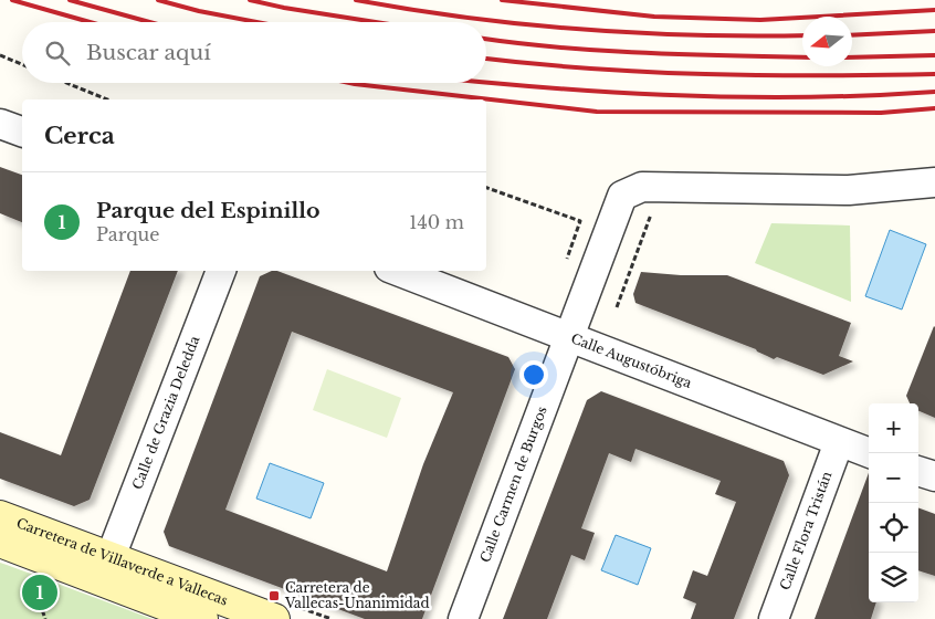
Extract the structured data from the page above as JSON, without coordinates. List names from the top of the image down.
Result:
{
  "streets": {
    "main road": ["Carretera de Villaverde a Vallecas"],
    "street": [
      "Calle Augustóbriga",
      "Calle de Grazia Deledda",
      "Calle Carmen de Burgos",
      "Calle Flora Tristán"
    ]
  },
  "crossings": [
    ["Calle Augustóbriga", "Calle Carmen de Burgos"],
    ["Calle Augustóbriga", "Calle Flora Tristán"],
    ["Calle de Grazia Deledda", "Carretera de Villaverde a Vallecas"]
  ],
  "places": {
    "transit": ["Carretera de Vallecas-Unanimidad"]
  },
  "north": "left",
  "page": {
    "search": "Buscar aquí",
    "heading": "Cerca",
    "list": [
      {
        "mark": "1",
        "name": "Parque del Espinillo",
        "note": "Parque",
        "value": "140 m"
      }
    ],
    "map_buttons": ["+", "−"],
    "pins": "1"
  }
}
